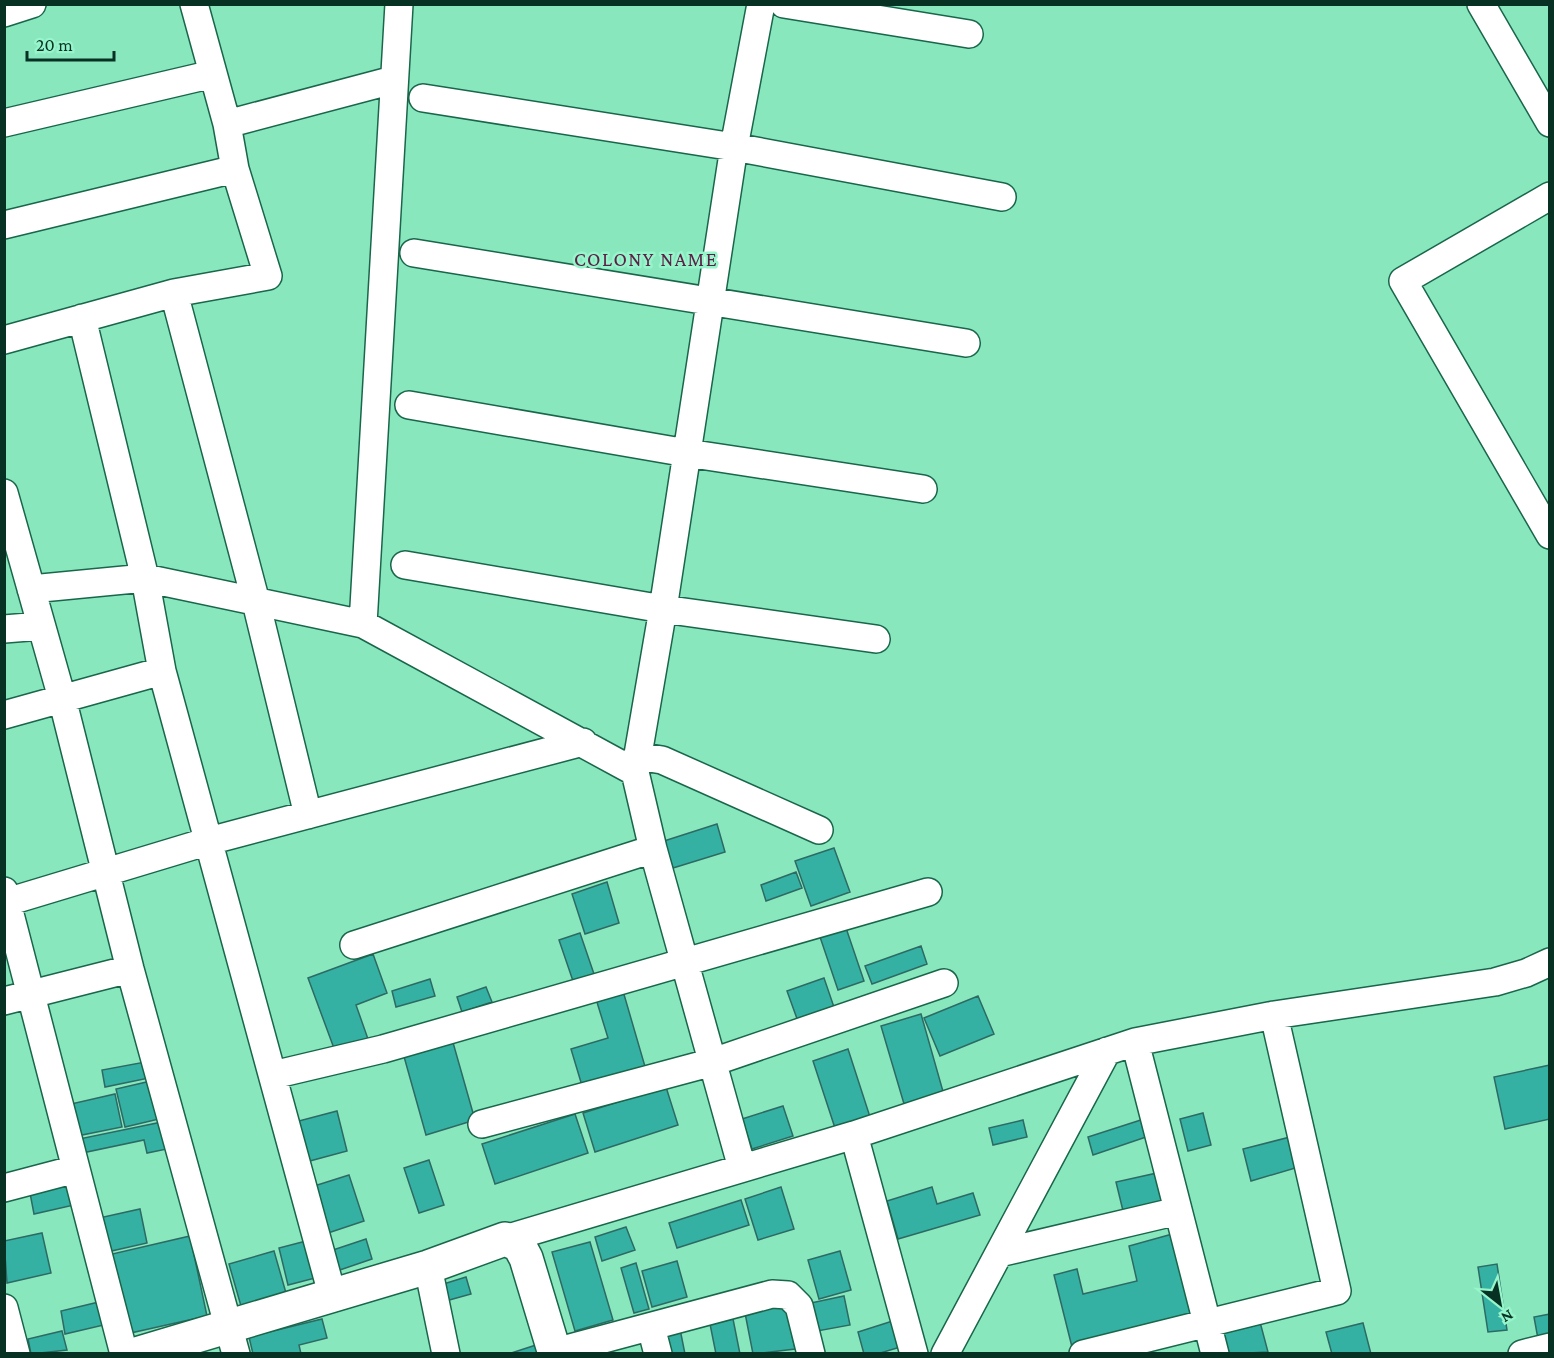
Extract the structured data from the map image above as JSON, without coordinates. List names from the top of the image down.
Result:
{
  "districts": ["COLONY NAME"],
  "scale_bar": "20 m",
  "north": "bottom right"
}
